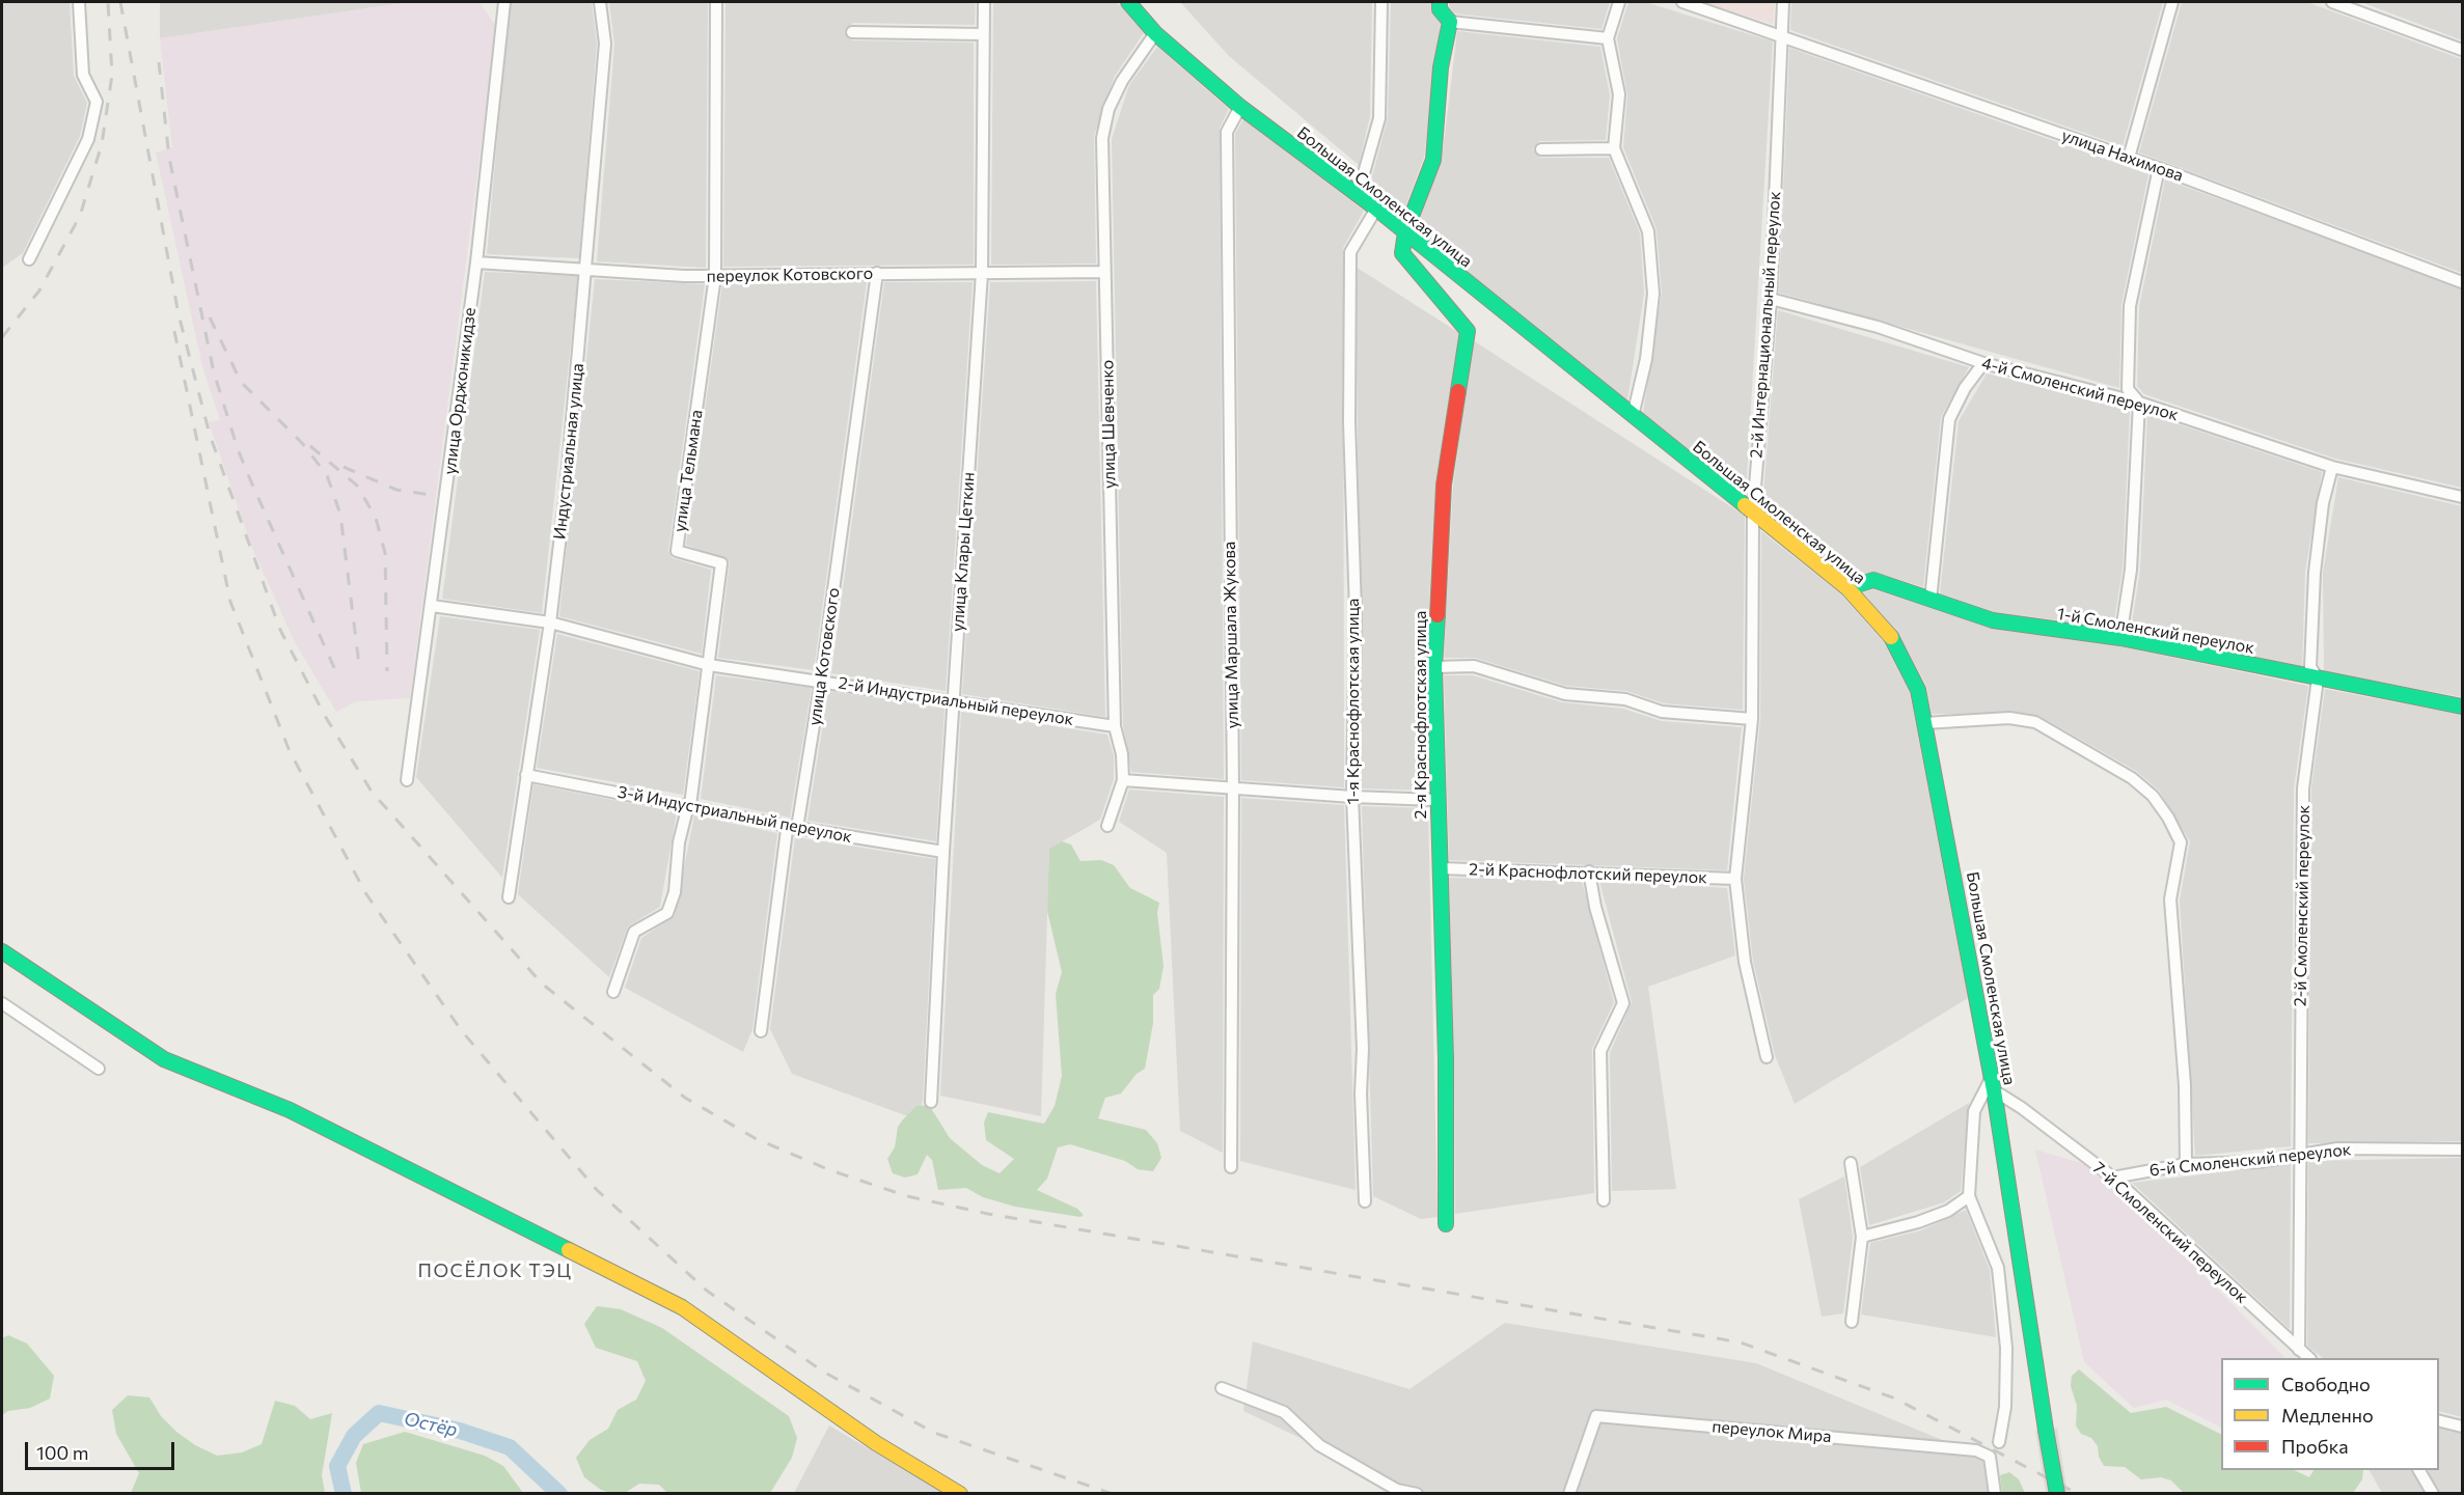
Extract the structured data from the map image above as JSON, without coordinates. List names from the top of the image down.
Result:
{
  "streets": {
    "street": [
      "улица Нахимова",
      "Большая Смоленская улица",
      "переулок Котовского",
      "2-й Интернациональный переулок",
      "4-й Смоленский переулок",
      "улица Орджоникидзе",
      "улица Шевченко",
      "Индустриальная улица",
      "улица Тельмана",
      "улица Клары Цеткин",
      "1-й Смоленский переулок",
      "улица Маршала Жукова",
      "улица Котовского",
      "2-й Индустриальный переулок",
      "1-я Краснофлотская улица",
      "2-я Краснофлотская улица",
      "3-й Индустриальный переулок",
      "2-й Краснофлотский переулок",
      "2-й Смоленский переулок",
      "6-й Смоленский переулок",
      "7-й Смоленский переулок",
      "переулок Мира"
    ]
  },
  "crossings": [
    ["улица Нахимова", "2-й Интернациональный переулок"],
    ["Большая Смоленская улица", "2-й Интернациональный переулок"],
    ["Большая Смоленская улица", "улица Шевченко"],
    ["Большая Смоленская улица", "1-й Смоленский переулок"],
    ["Большая Смоленская улица", "улица Маршала Жукова"],
    ["Большая Смоленская улица", "1-я Краснофлотская улица"],
    ["Большая Смоленская улица", "2-я Краснофлотская улица"],
    ["Большая Смоленская улица", "7-й Смоленский переулок"],
    ["переулок Котовского", "улица Орджоникидзе"],
    ["переулок Котовского", "улица Шевченко"],
    ["переулок Котовского", "Индустриальная улица"],
    ["переулок Котовского", "улица Тельмана"],
    ["переулок Котовского", "улица Клары Цеткин"],
    ["переулок Котовского", "улица Котовского"],
    ["2-й Интернациональный переулок", "4-й Смоленский переулок"],
    ["2-й Интернациональный переулок", "2-й Краснофлотский переулок"],
    ["4-й Смоленский переулок", "2-й Смоленский переулок"],
    ["улица Орджоникидзе", "2-й Индустриальный переулок"],
    ["улица Шевченко", "2-й Индустриальный переулок"],
    ["Индустриальная улица", "2-й Индустриальный переулок"],
    ["Индустриальная улица", "3-й Индустриальный переулок"],
    ["улица Тельмана", "2-й Индустриальный переулок"],
    ["улица Тельмана", "3-й Индустриальный переулок"],
    ["улица Клары Цеткин", "2-й Индустриальный переулок"],
    ["улица Клары Цеткин", "3-й Индустриальный переулок"],
    ["1-й Смоленский переулок", "2-й Смоленский переулок"],
    ["улица Котовского", "2-й Индустриальный переулок"],
    ["улица Котовского", "3-й Индустриальный переулок"],
    ["2-я Краснофлотская улица", "2-й Краснофлотский переулок"],
    ["2-й Смоленский переулок", "6-й Смоленский переулок"],
    ["2-й Смоленский переулок", "7-й Смоленский переулок"],
    ["6-й Смоленский переулок", "7-й Смоленский переулок"]
  ],
  "districts": ["ПОСЁЛОК ТЭЦ"],
  "water": ["Остёр"],
  "legend": ["Свободно", "Медленно", "Пробка"],
  "scale_bar": "100 m"
}
